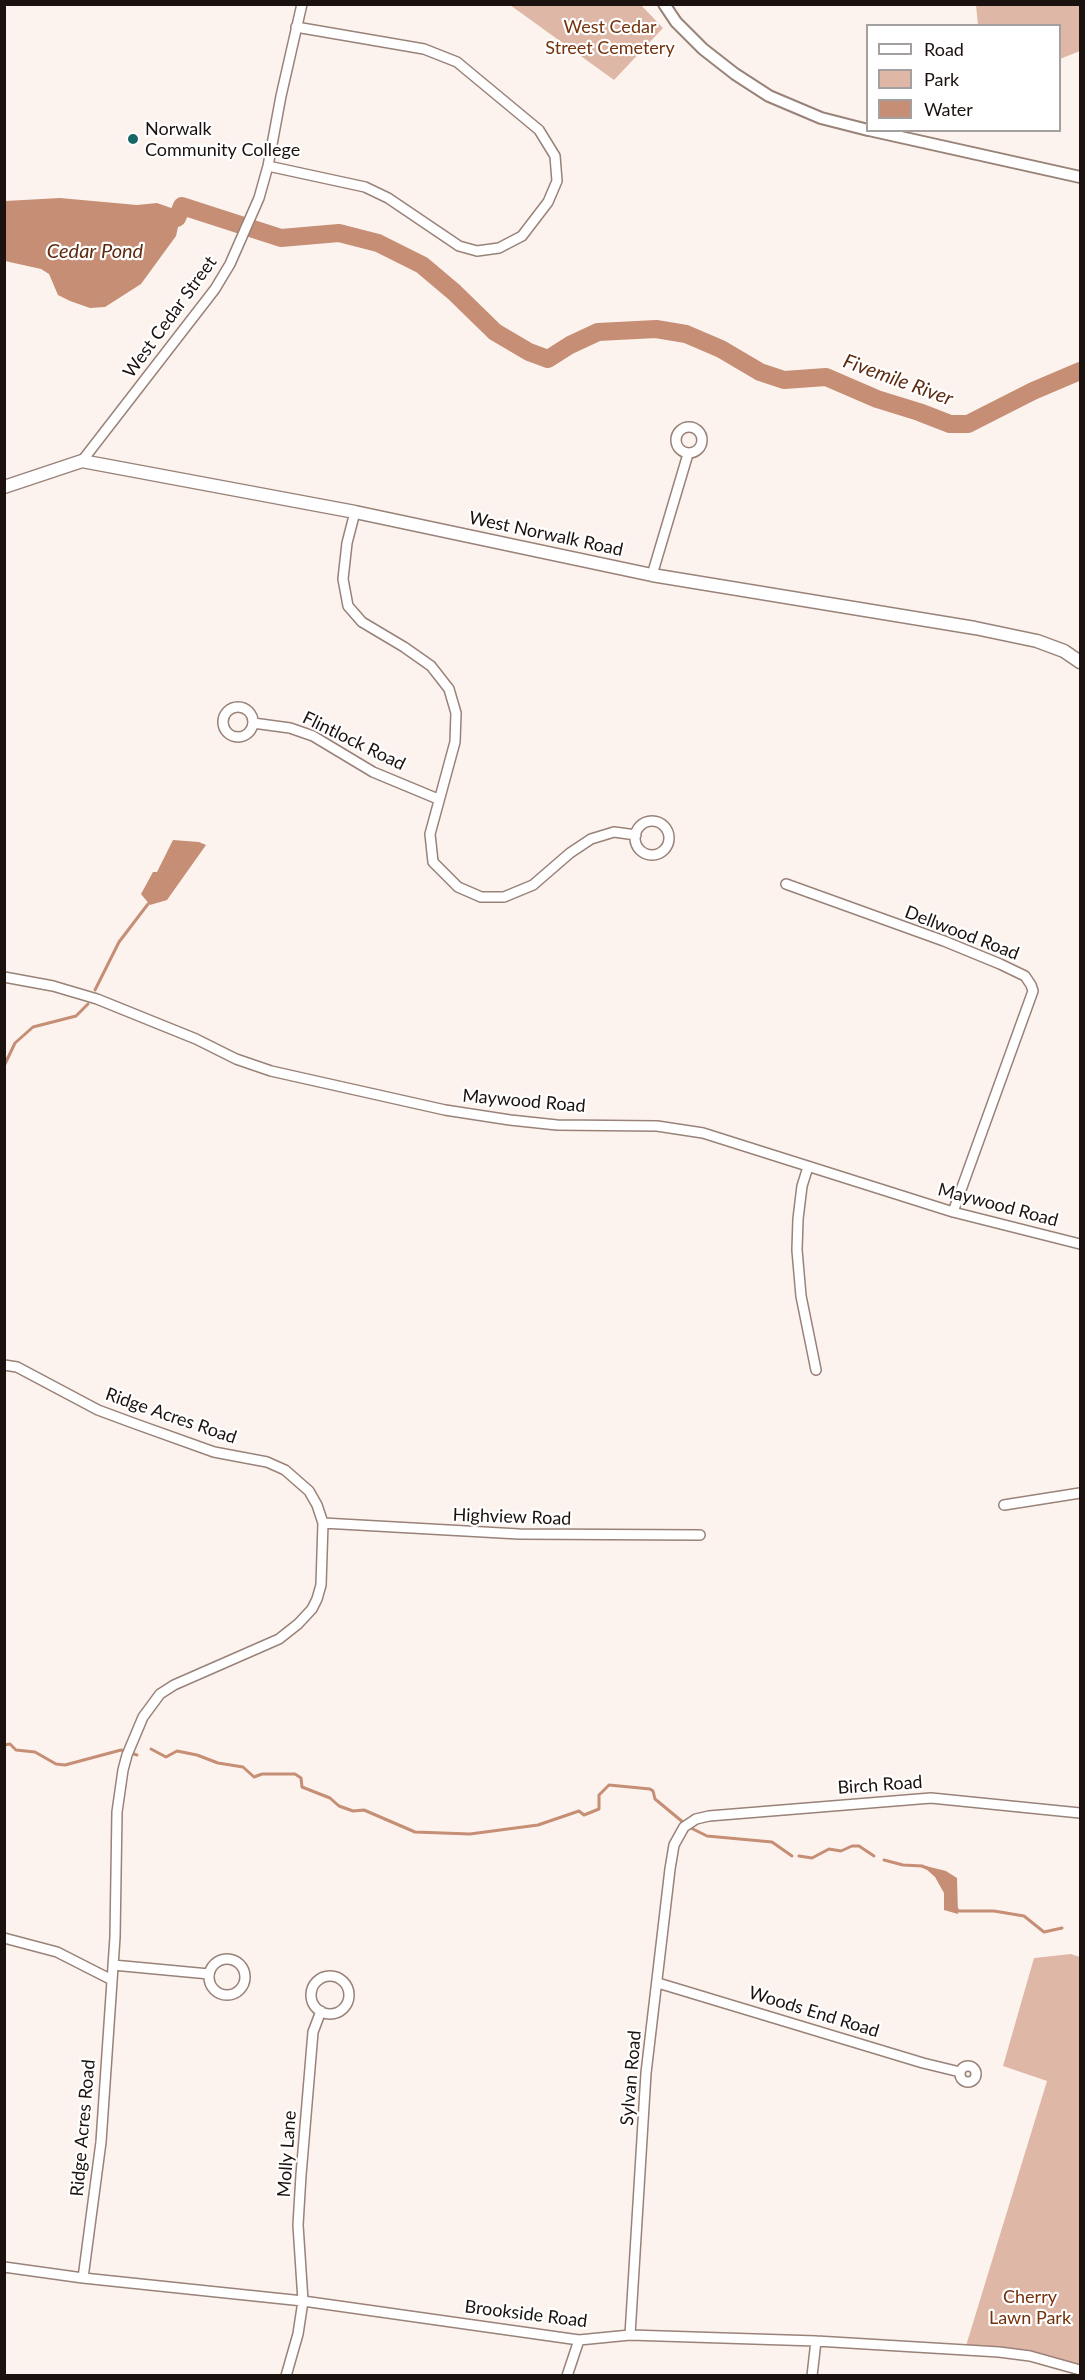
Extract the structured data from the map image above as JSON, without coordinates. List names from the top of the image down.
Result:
{
  "streets": {
    "main road": ["West Norwalk Road"],
    "street": [
      "West Cedar Street",
      "Flintlock Road",
      "Dellwood Road",
      "Maywood Road",
      "Ridge Acres Road",
      "Highview Road",
      "Birch Road",
      "Woods End Road",
      "Sylvan Road",
      "Molly Lane",
      "Brookside Road"
    ]
  },
  "crossings": [
    ["West Cedar Street", "West Norwalk Road"],
    ["Dellwood Road", "Maywood Road"],
    ["Ridge Acres Road", "Highview Road"],
    ["Ridge Acres Road", "Brookside Road"],
    ["Birch Road", "Sylvan Road"],
    ["Woods End Road", "Sylvan Road"],
    ["Sylvan Road", "Brookside Road"],
    ["Molly Lane", "Brookside Road"]
  ],
  "water": ["Cedar Pond", "Fivemile River"],
  "parks": ["West Cedar Street Cemetery", "Cherry Lawn Park"],
  "places": ["Norwalk Community College"],
  "legend": ["Road", "Park", "Water"]
}
